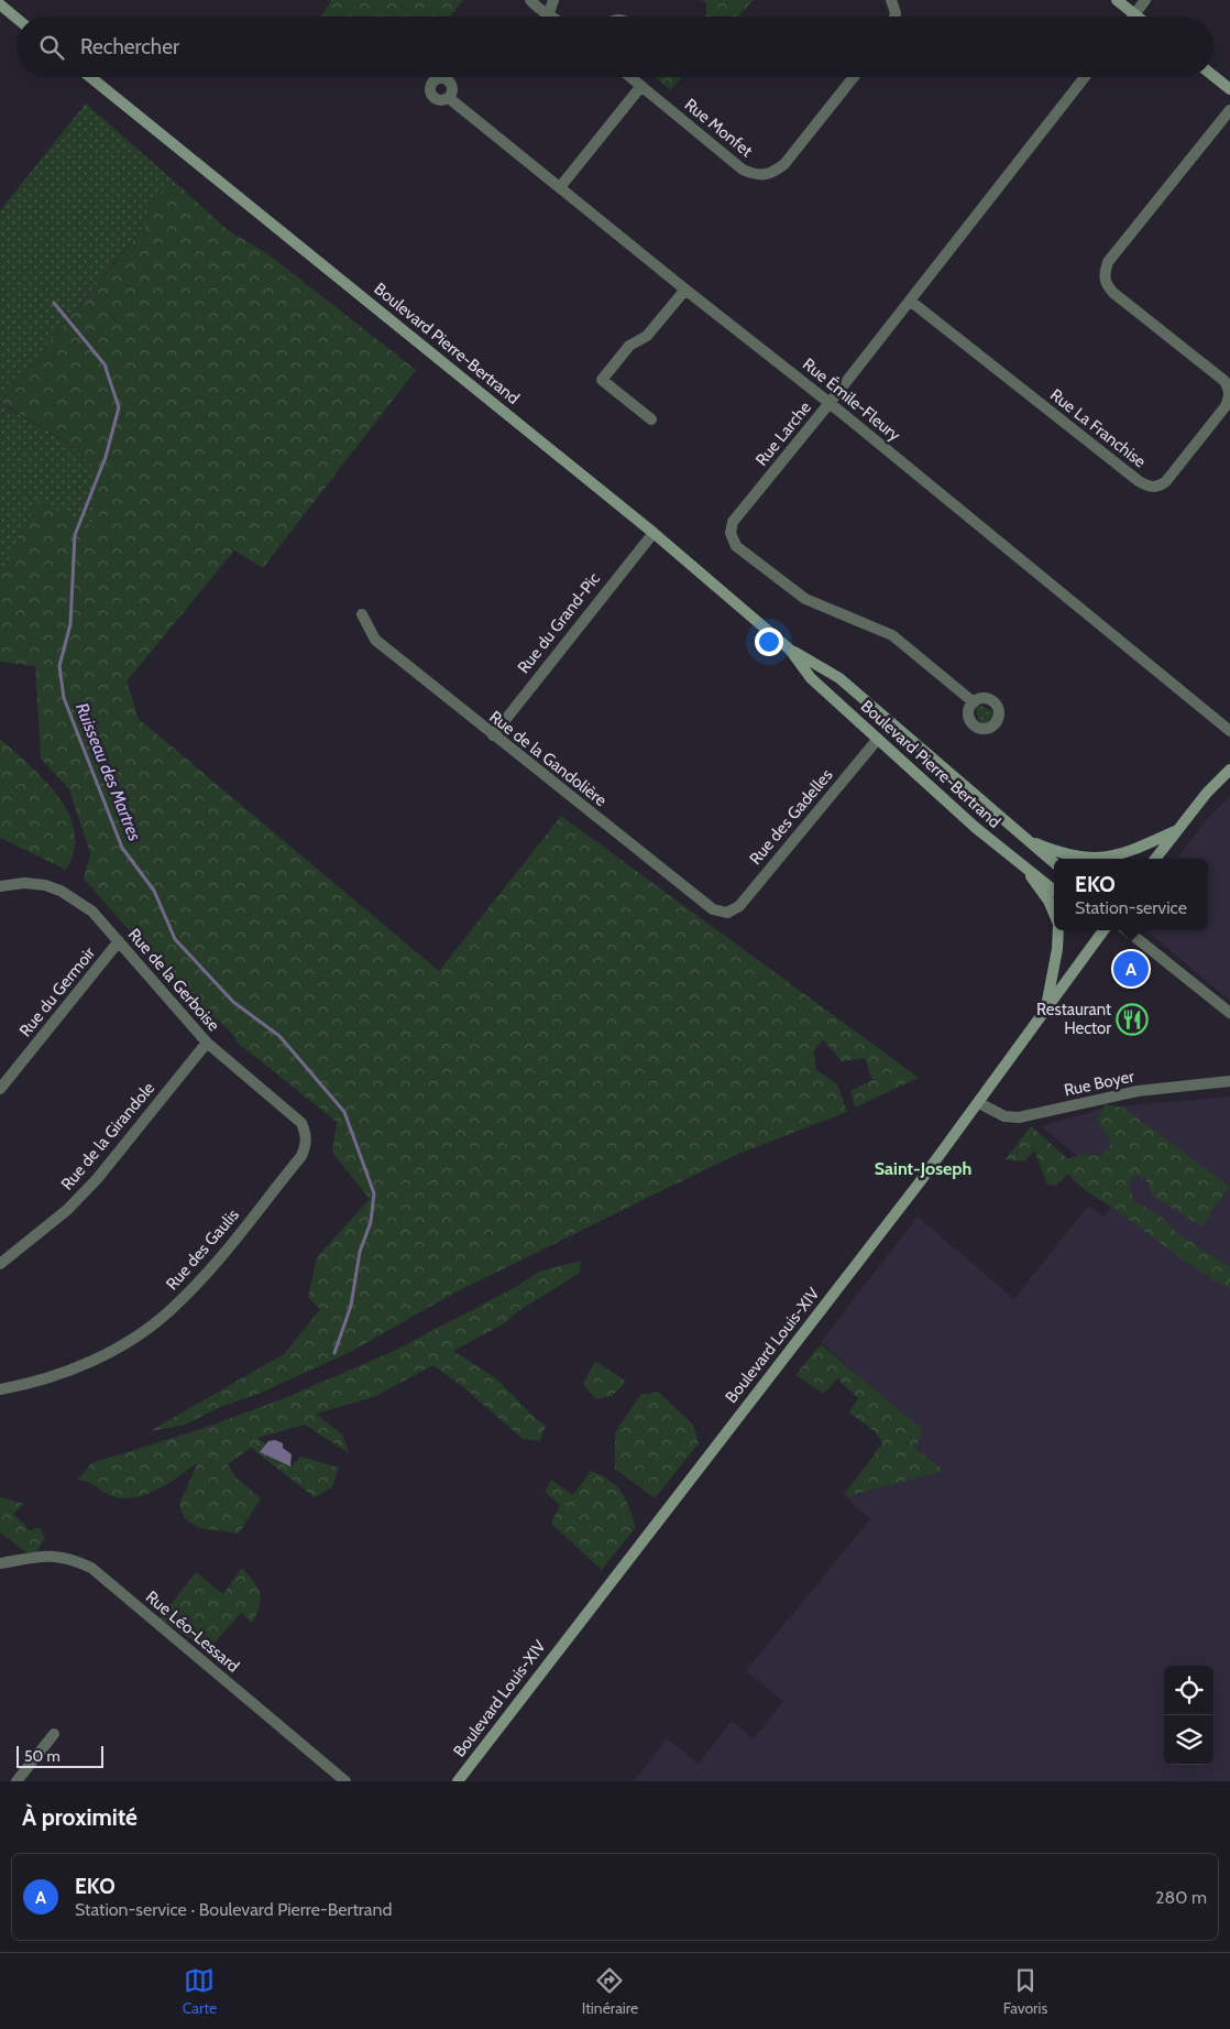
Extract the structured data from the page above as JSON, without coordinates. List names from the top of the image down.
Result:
{
  "streets": {
    "main road": ["Boulevard Pierre-Bertrand", "Boulevard Louis-XIV"],
    "street": [
      "Rue Monfet",
      "Rue Émile-Fleury",
      "Rue La Franchise",
      "Rue Larche",
      "Rue du Grand-Pic",
      "Rue de la Gandolière",
      "Rue des Gadelles",
      "Rue de la Gerboise",
      "Rue du Germoir",
      "Rue Boyer",
      "Rue de la Girandole",
      "Rue des Gaulis",
      "Rue Léo-Lessard"
    ]
  },
  "crossings": [
    ["Boulevard Pierre-Bertrand", "Rue du Grand-Pic"],
    ["Boulevard Pierre-Bertrand", "Rue des Gadelles"],
    ["Rue Émile-Fleury", "Rue Larche"],
    ["Rue La Franchise", "Rue Larche"],
    ["Rue du Grand-Pic", "Rue de la Gandolière"],
    ["Rue de la Gandolière", "Rue des Gadelles"],
    ["Rue de la Gerboise", "Rue du Germoir"],
    ["Rue de la Gerboise", "Rue de la Girandole"],
    ["Rue de la Gerboise", "Rue des Gaulis"],
    ["Rue Boyer", "Boulevard Louis-XIV"]
  ],
  "districts": ["Saint-Joseph"],
  "water": ["Ruisseau des Martres"],
  "places": {
    "restaurant": ["Restaurant Hector"]
  },
  "scale_bar": "50 m",
  "page": {
    "search": "Rechercher",
    "popup": ["EKO", "Station-service"],
    "pins": "A",
    "scale": "50 m",
    "heading": "À proximité",
    "list": [
      {
        "mark": "A",
        "name": "EKO",
        "note": "Station-service · Boulevard Pierre-Bertrand",
        "value": "280 m"
      }
    ],
    "nav": ["Carte", "Itinéraire", "Favoris"]
  }
}
